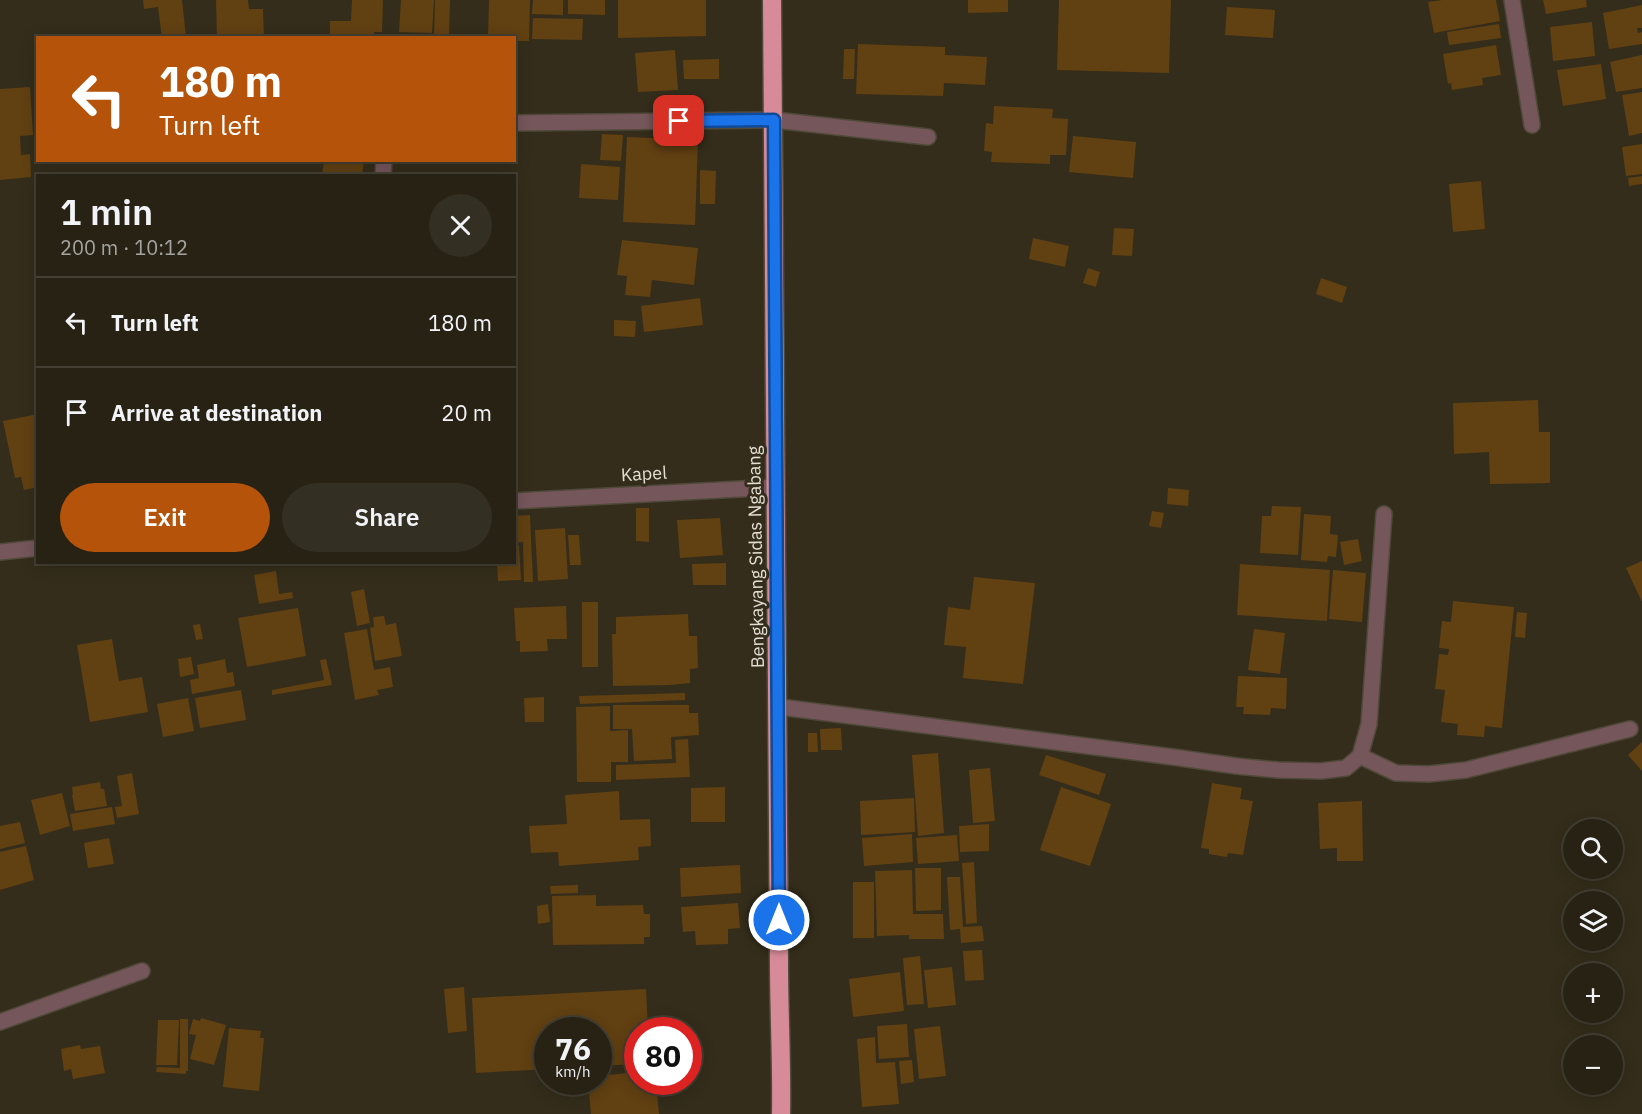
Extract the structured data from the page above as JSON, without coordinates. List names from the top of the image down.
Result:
{
  "streets": {
    "highway": ["Bengkayang Sidas Ngabang"],
    "street": ["Kapel"]
  },
  "crossings": [
    ["Kapel", "Bengkayang Sidas Ngabang"]
  ],
  "page": {
    "turn": ["180 m", "Turn left"],
    "heading": ["1 min", "200 m · 10:12"],
    "list": [
      {
        "name": "Turn left",
        "value": "180 m"
      },
      {
        "name": "Arrive at destination",
        "value": "20 m"
      }
    ],
    "buttons": ["Exit", "Share"],
    "map_buttons": ["+", "−"],
    "speed": "76 km/h",
    "limit": "80"
  }
}
